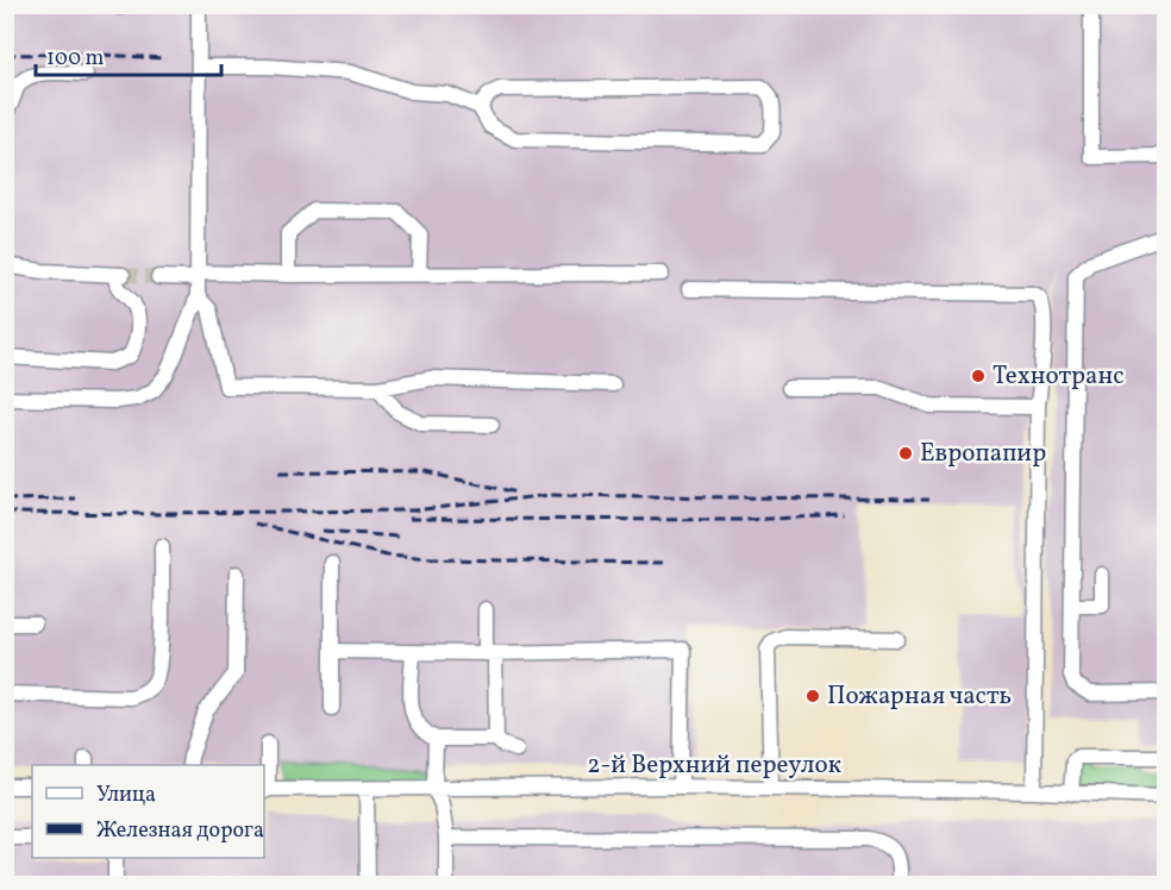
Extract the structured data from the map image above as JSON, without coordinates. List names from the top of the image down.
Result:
{
  "streets": {
    "street": ["2-й Верхний переулок"]
  },
  "places": ["Технотранс", "Европапир", "Пожарная часть"],
  "legend": ["Улица", "Железная дорога"],
  "scale_bar": "100 m"
}
